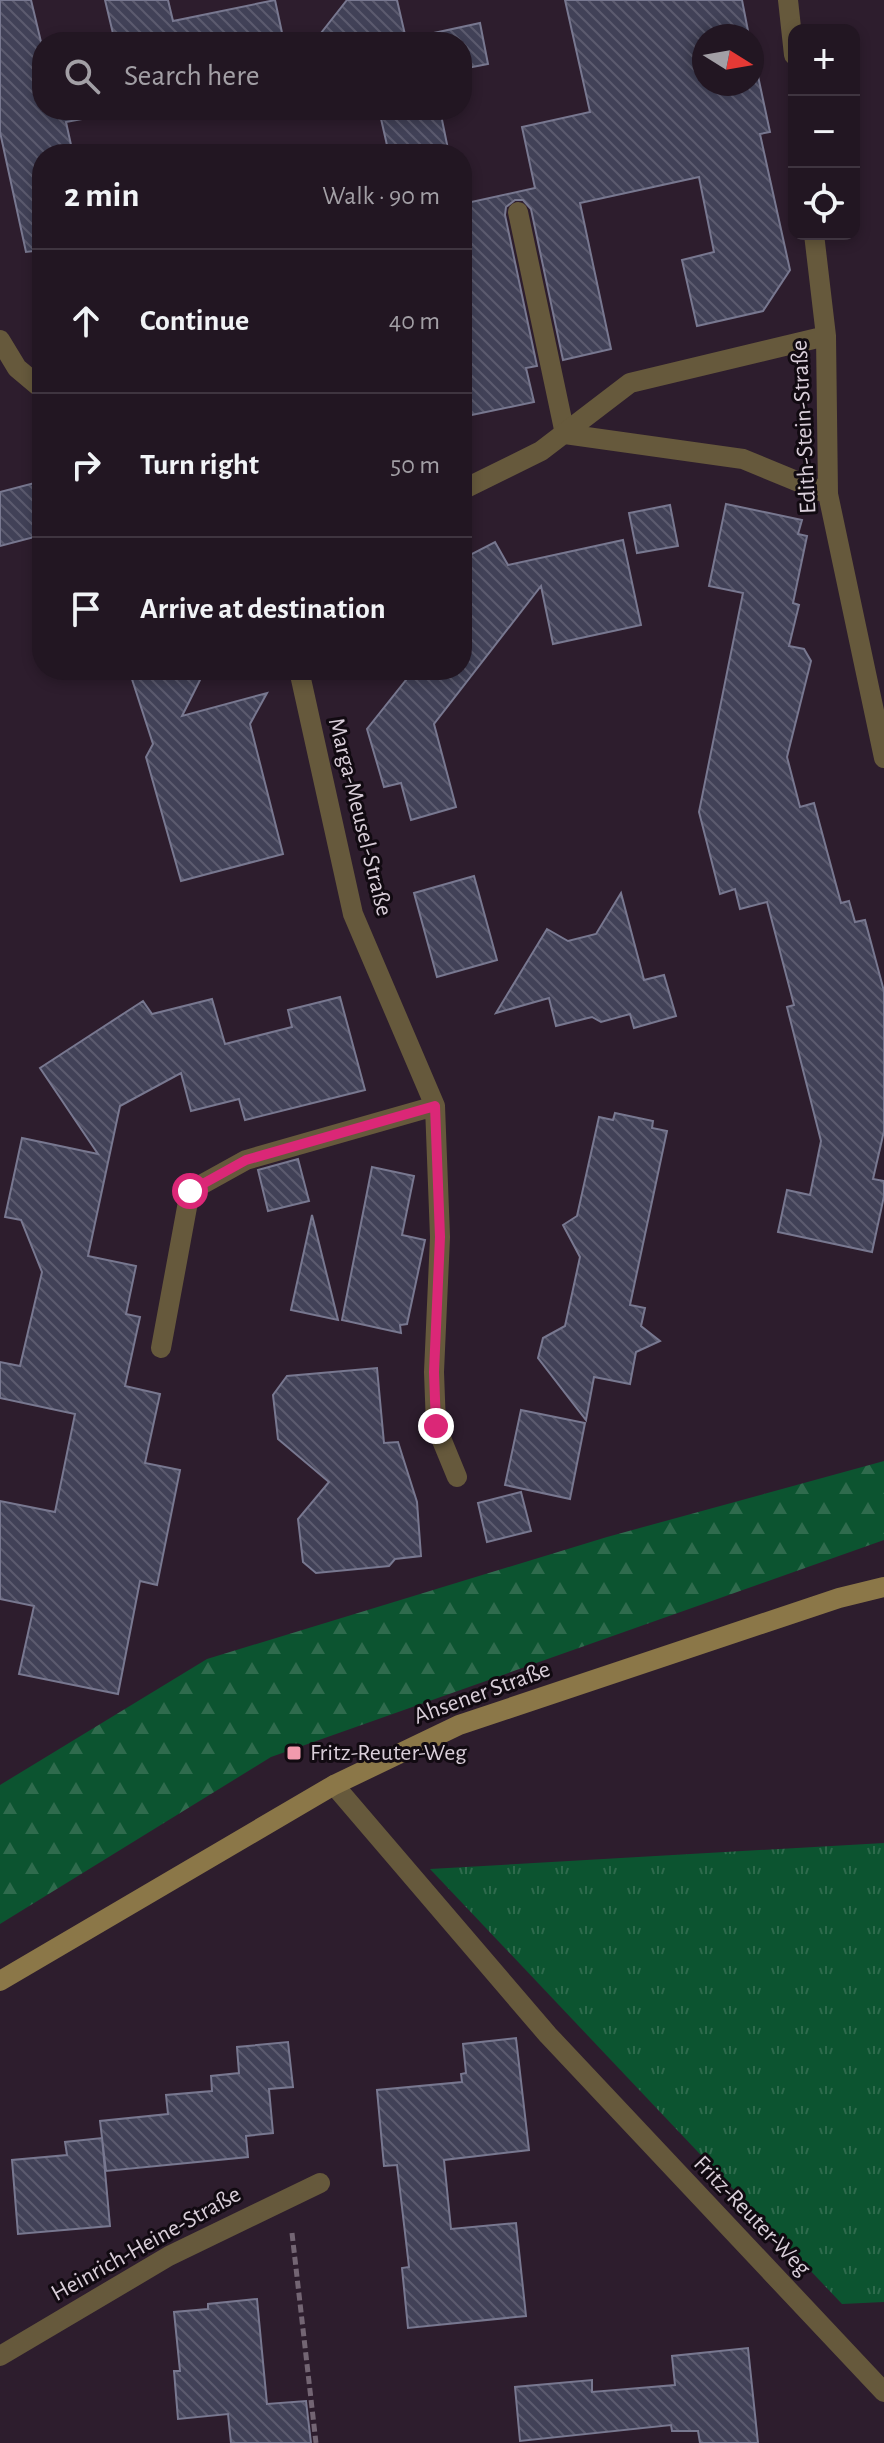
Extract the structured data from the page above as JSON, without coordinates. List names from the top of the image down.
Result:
{
  "streets": {
    "main road": ["Ahsener Straße"],
    "street": [
      "Edith-Stein-Straße",
      "Marga-Meusel-Straße",
      "Fritz-Reuter-Weg",
      "Heinrich-Heine-Straße"
    ]
  },
  "crossings": [
    ["Ahsener Straße", "Fritz-Reuter-Weg"]
  ],
  "places": {
    "transit": ["Fritz-Reuter-Weg"]
  },
  "north": "right",
  "page": {
    "map_buttons": ["+", "−"],
    "search": "Search here",
    "heading": ["2 min", "Walk · 90 m"],
    "list": [
      ["Continue", "40 m"],
      ["Turn right", "50 m"],
      "Arrive at destination"
    ]
  }
}
